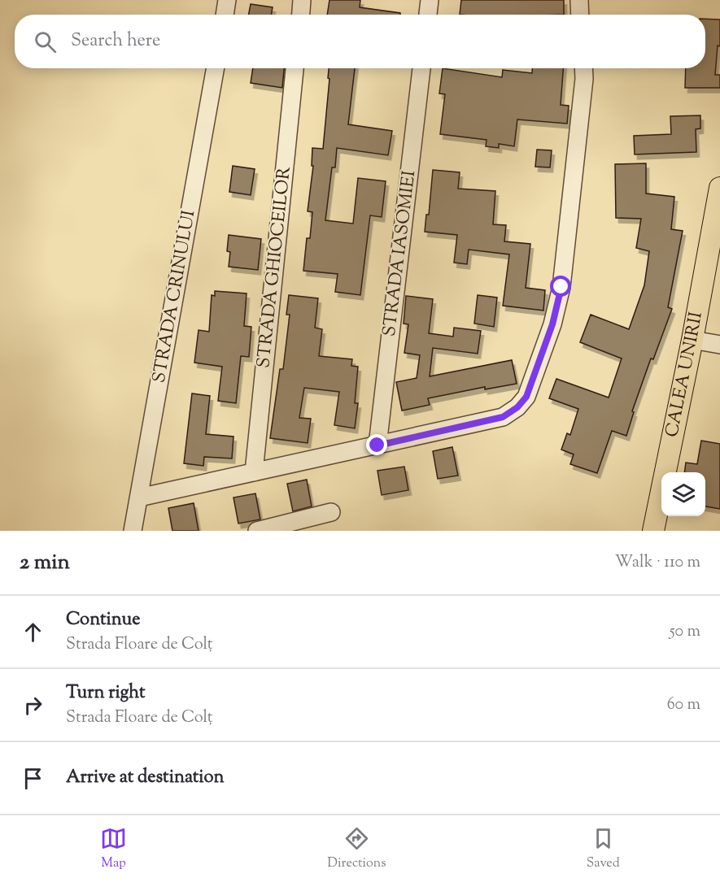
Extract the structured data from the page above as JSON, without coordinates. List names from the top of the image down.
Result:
{
  "streets": {
    "main road": ["CALEA UNIRII"],
    "street": ["STRADA IASOMIEI", "STRADA GHIOCEILOR", "STRADA CRINULUI"]
  },
  "page": {
    "search": "Search here",
    "heading": ["2 min", "Walk · 110 m"],
    "list": [
      ["Continue", "Strada Floare de Colț", "50 m"],
      ["Turn right", "Strada Floare de Colț", "60 m"],
      "Arrive at destination"
    ],
    "nav": ["Map", "Directions", "Saved"]
  }
}
